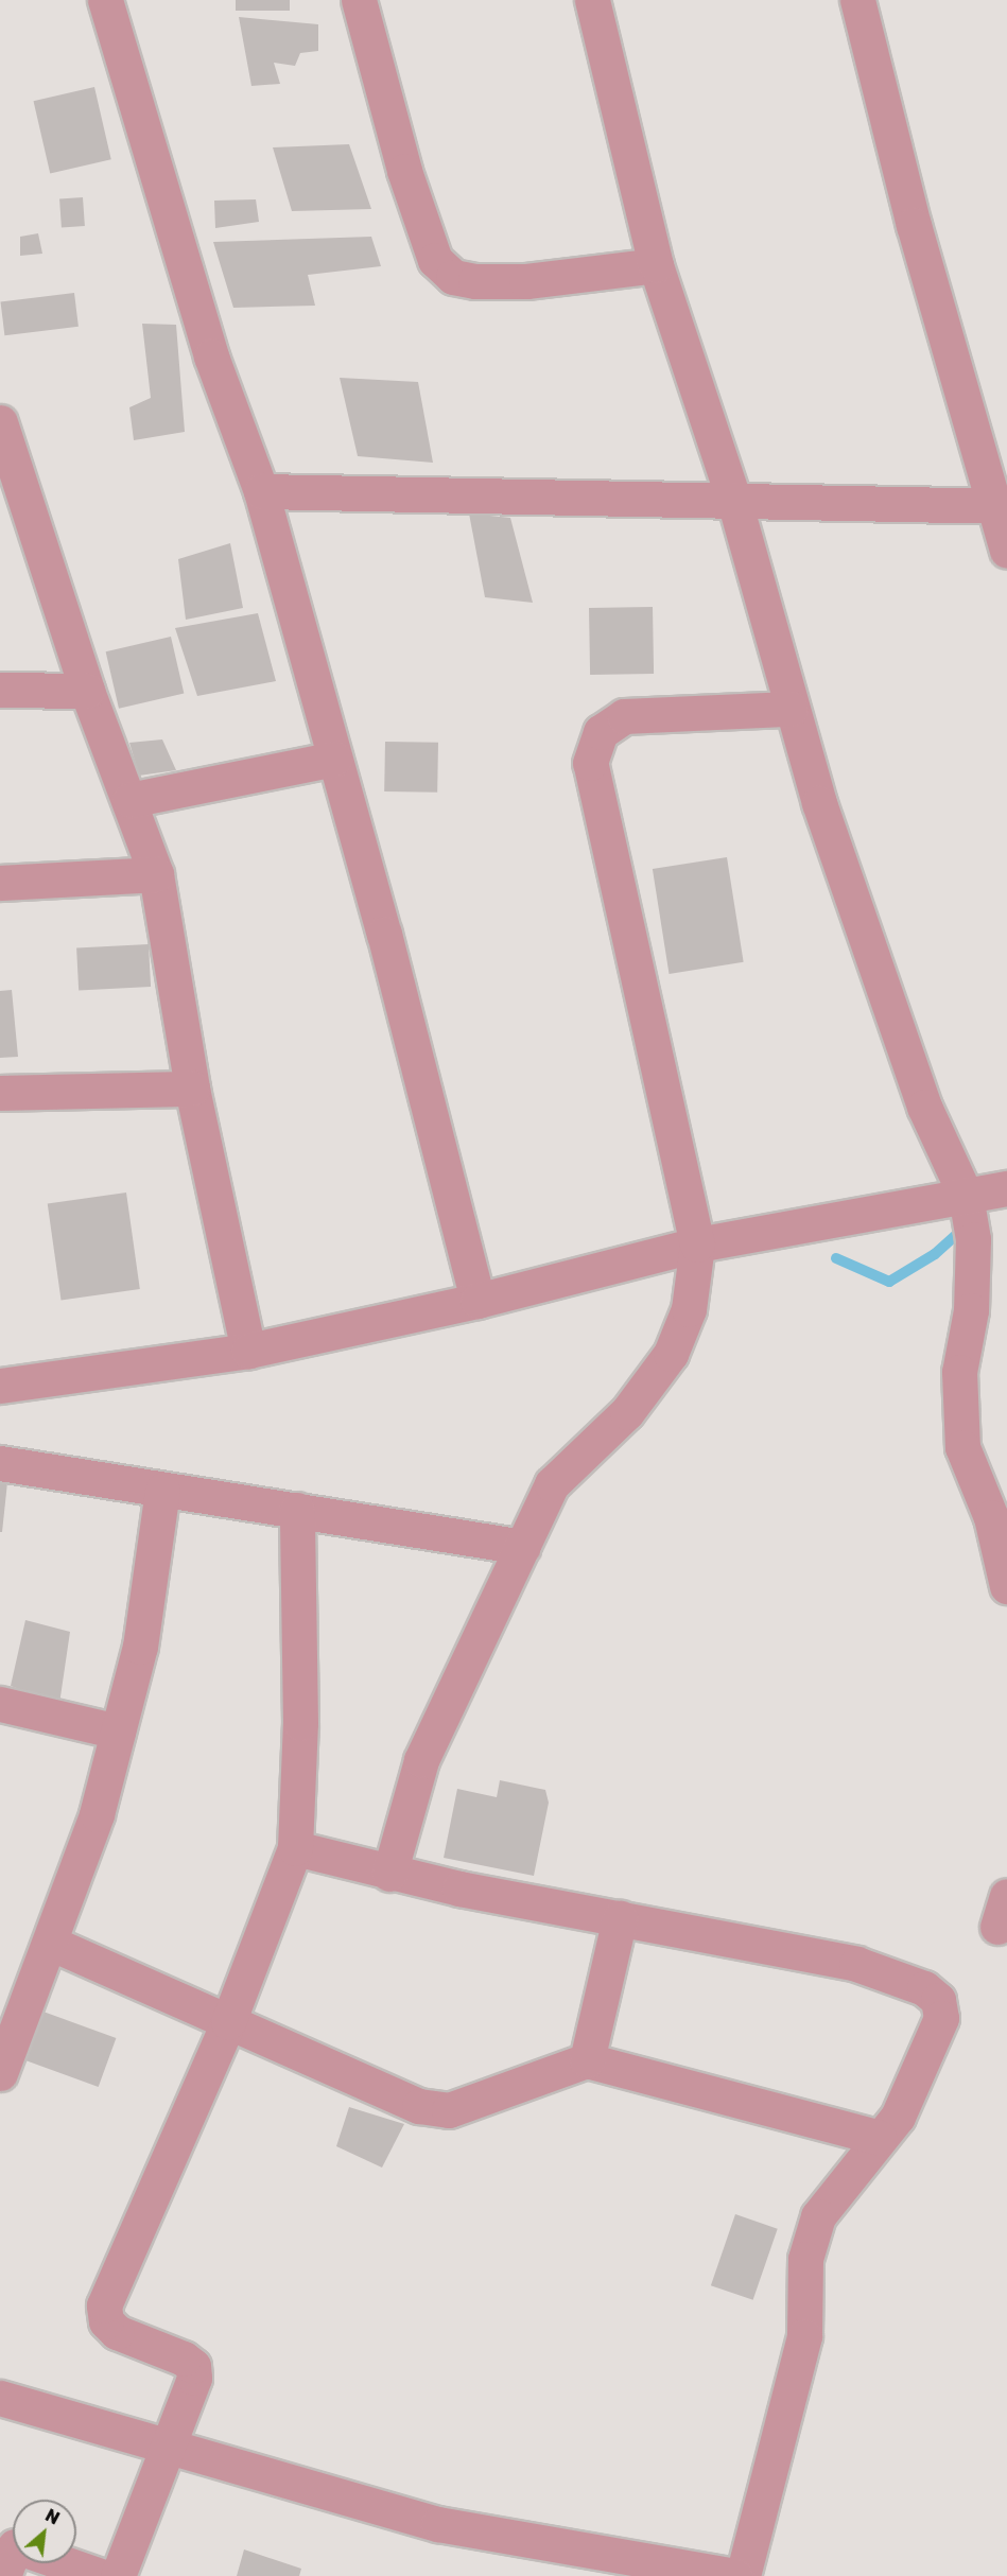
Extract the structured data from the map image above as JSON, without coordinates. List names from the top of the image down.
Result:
{
  "north": "top right"
}
